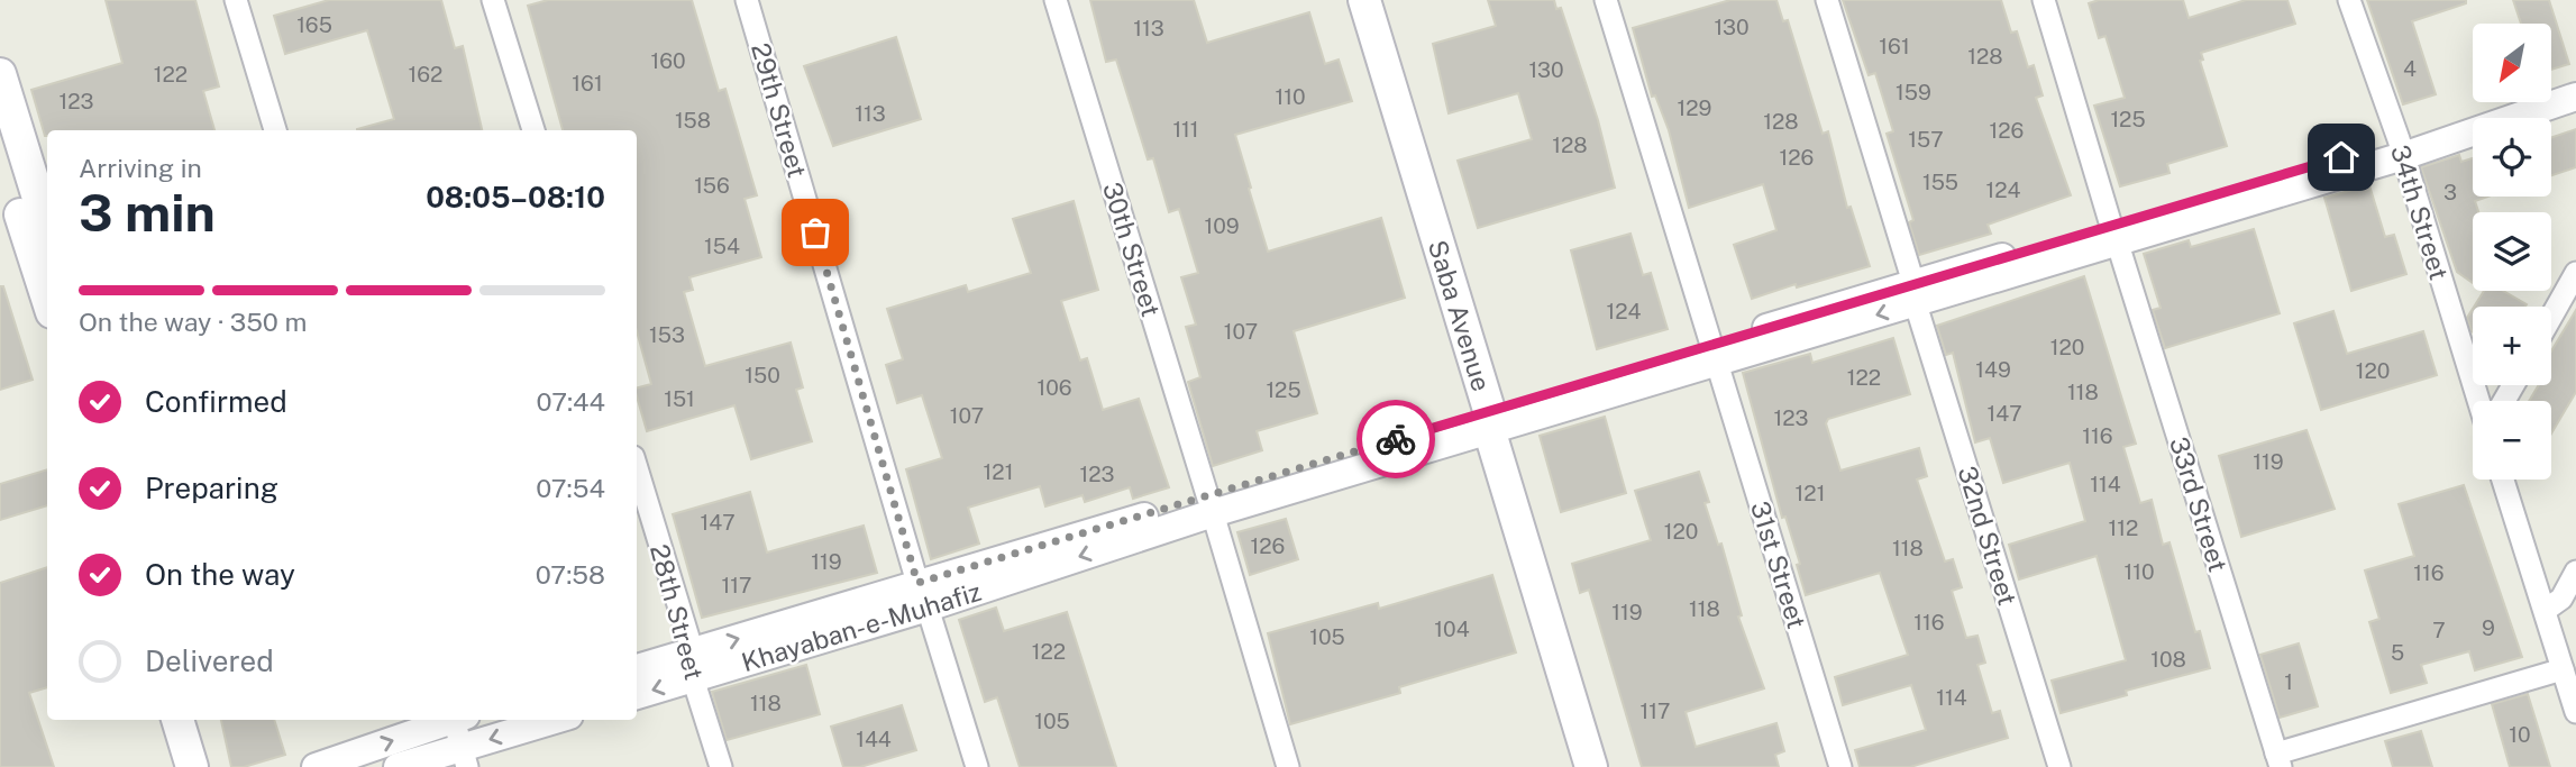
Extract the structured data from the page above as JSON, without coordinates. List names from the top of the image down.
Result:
{
  "streets": {
    "main road": ["Saba Avenue"],
    "street": [
      "29th Street",
      "34th Street",
      "30th Street",
      "33rd Street",
      "32nd Street",
      "31st Street",
      "28th Street",
      "Khayaban-e-Muhafiz"
    ]
  },
  "crossings": [
    ["29th Street", "Khayaban-e-Muhafiz"],
    ["34th Street", "Khayaban-e-Muhafiz"],
    ["30th Street", "Khayaban-e-Muhafiz"],
    ["Saba Avenue", "Khayaban-e-Muhafiz"],
    ["33rd Street", "Khayaban-e-Muhafiz"],
    ["32nd Street", "Khayaban-e-Muhafiz"],
    ["31st Street", "Khayaban-e-Muhafiz"],
    ["28th Street", "Khayaban-e-Muhafiz"]
  ],
  "house_numbers": [
    "165",
    "130",
    "113",
    "161",
    "128",
    "160",
    "4",
    "130",
    "122",
    "162",
    "161",
    "159",
    "110",
    "123",
    "129",
    "113",
    "125",
    "158",
    "128",
    "111",
    "126",
    "157",
    "128",
    "126",
    "155",
    "156",
    "124",
    "3",
    "109",
    "154",
    "124",
    "107",
    "153",
    "120",
    "149",
    "120",
    "150",
    "122",
    "106",
    "125",
    "118",
    "151",
    "147",
    "107",
    "123",
    "116",
    "119",
    "121",
    "123",
    "114",
    "121",
    "147",
    "112",
    "120",
    "126",
    "118",
    "119",
    "110",
    "116",
    "117",
    "118",
    "119",
    "116",
    "9",
    "104",
    "7",
    "105",
    "122",
    "5",
    "108",
    "1",
    "114",
    "118",
    "117",
    "105",
    "10",
    "144"
  ],
  "north": "bottom left",
  "page": {
    "map_buttons": ["+", "−"],
    "heading": ["3 min", "Arriving in", "08:05–08:10"],
    "bar": "On the way · 350 m",
    "list": [
      ["Confirmed", "07:44"],
      ["Preparing", "07:54"],
      ["On the way", "07:58"],
      "Delivered"
    ]
  }
}
